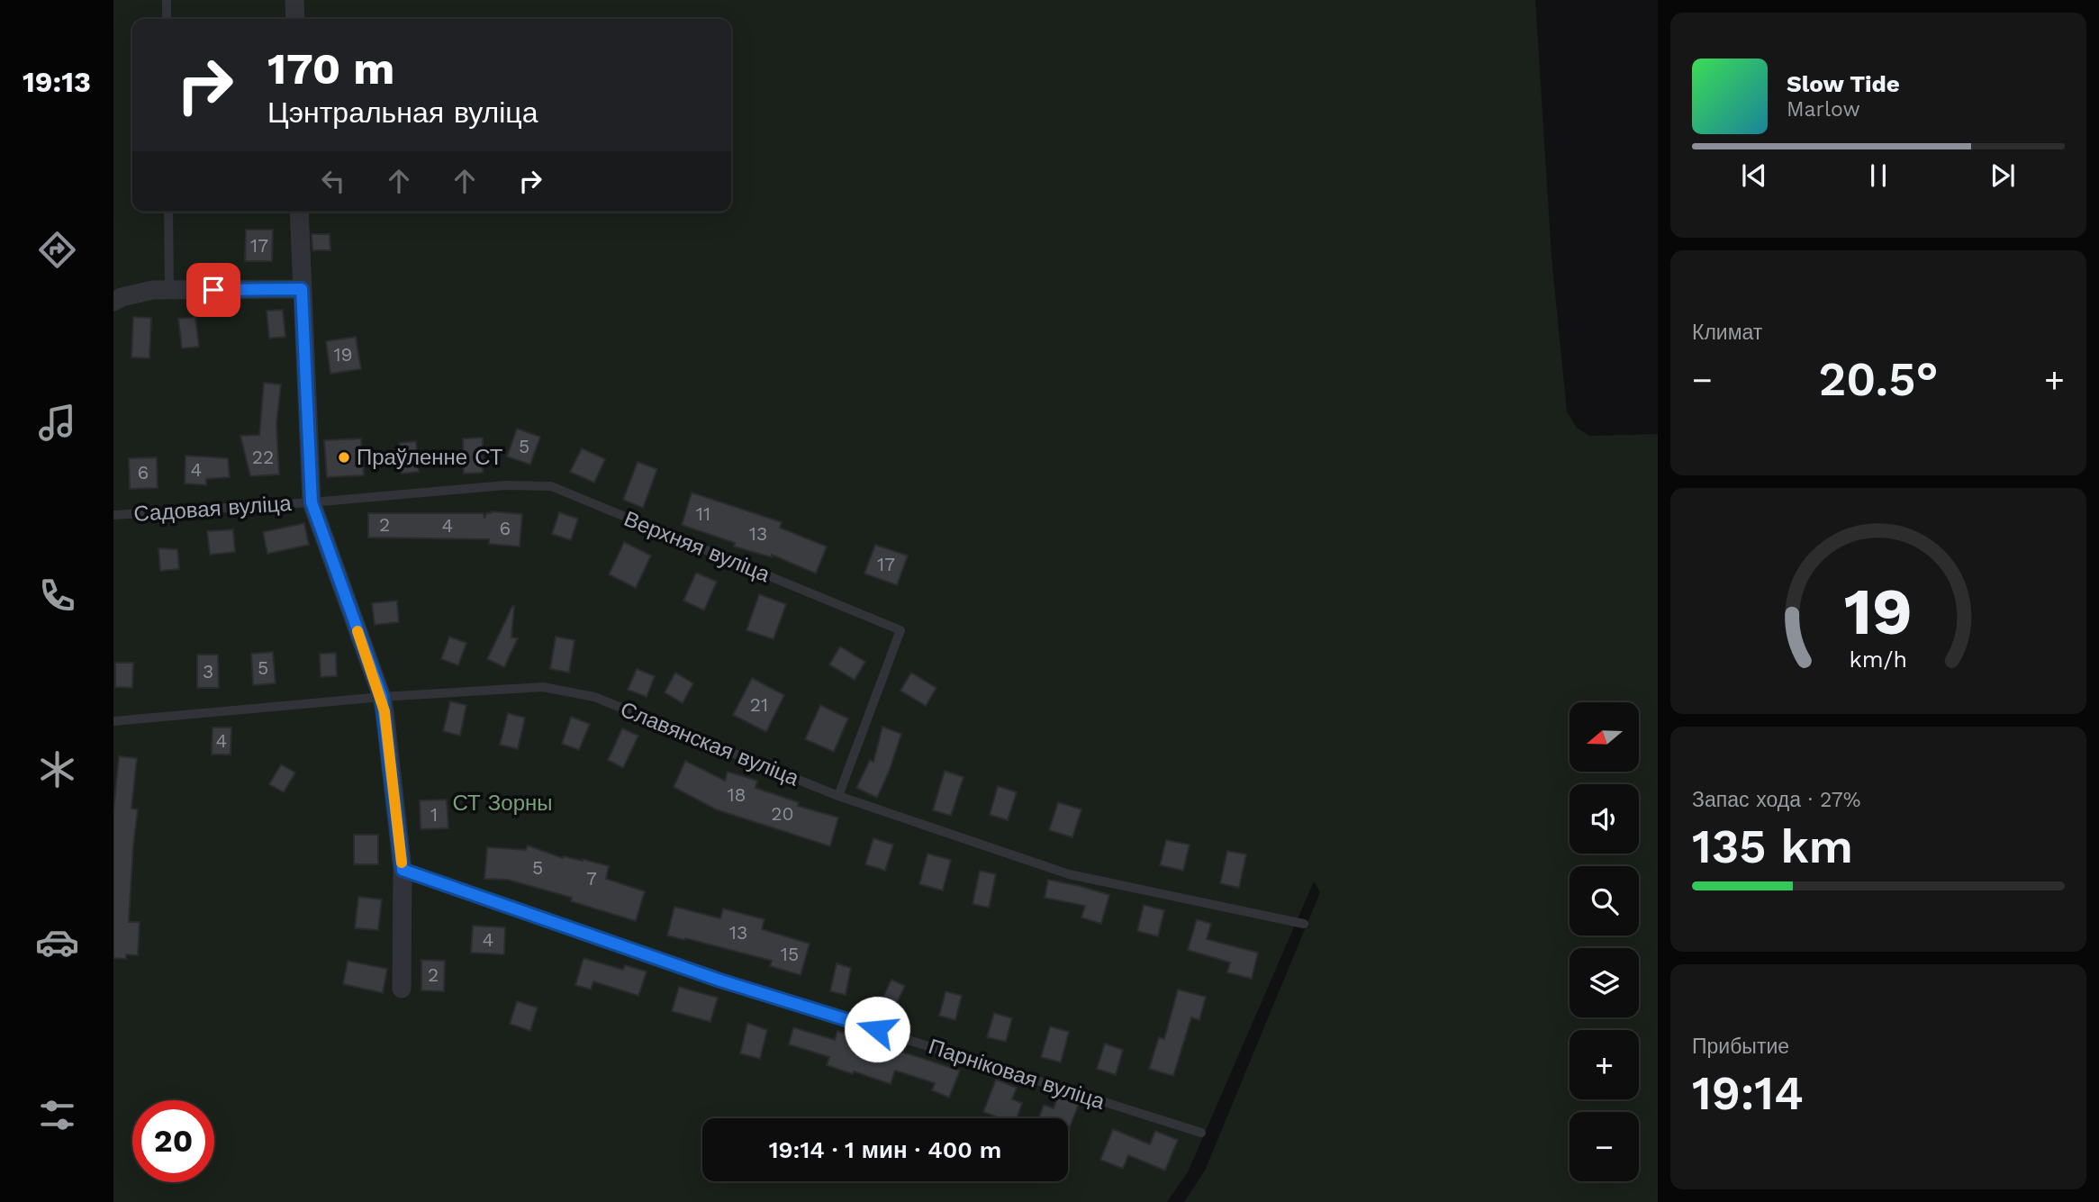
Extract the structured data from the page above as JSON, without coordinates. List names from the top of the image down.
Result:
{
  "streets": {
    "lane": [
      "Садовая вуліца",
      "Верхняя вуліца",
      "Славянская вуліца",
      "Парніковая вуліца"
    ]
  },
  "crossings": [
    ["Садовая вуліца", "Верхняя вуліца"],
    ["Верхняя вуліца", "Славянская вуліца"]
  ],
  "parks": ["СТ Зорны"],
  "places": ["Праўленне СТ"],
  "house_numbers": [
    "17",
    "19",
    "5",
    "22",
    "4",
    "6",
    "11",
    "2",
    "4",
    "6",
    "13",
    "17",
    "5",
    "3",
    "21",
    "4",
    "18",
    "20",
    "1",
    "5",
    "7",
    "13",
    "4",
    "15",
    "2"
  ],
  "north": "left",
  "page": {
    "tabs": "19:13",
    "turn": ["170 m", "Цэнтральная вуліца"],
    "song": ["Slow Tide", "Marlow"],
    "tile": [
      "Климат",
      ["Запас хода · 27%", "135 km"],
      ["Прибытие", "19:14"]
    ],
    "heat": ["−", "20.5°", "+"],
    "map_buttons": ["+", "−"],
    "limit": "20",
    "trip": "19:14 · 1 мин · 400 m",
    "gauge": ["19", "km/h"]
  }
}
